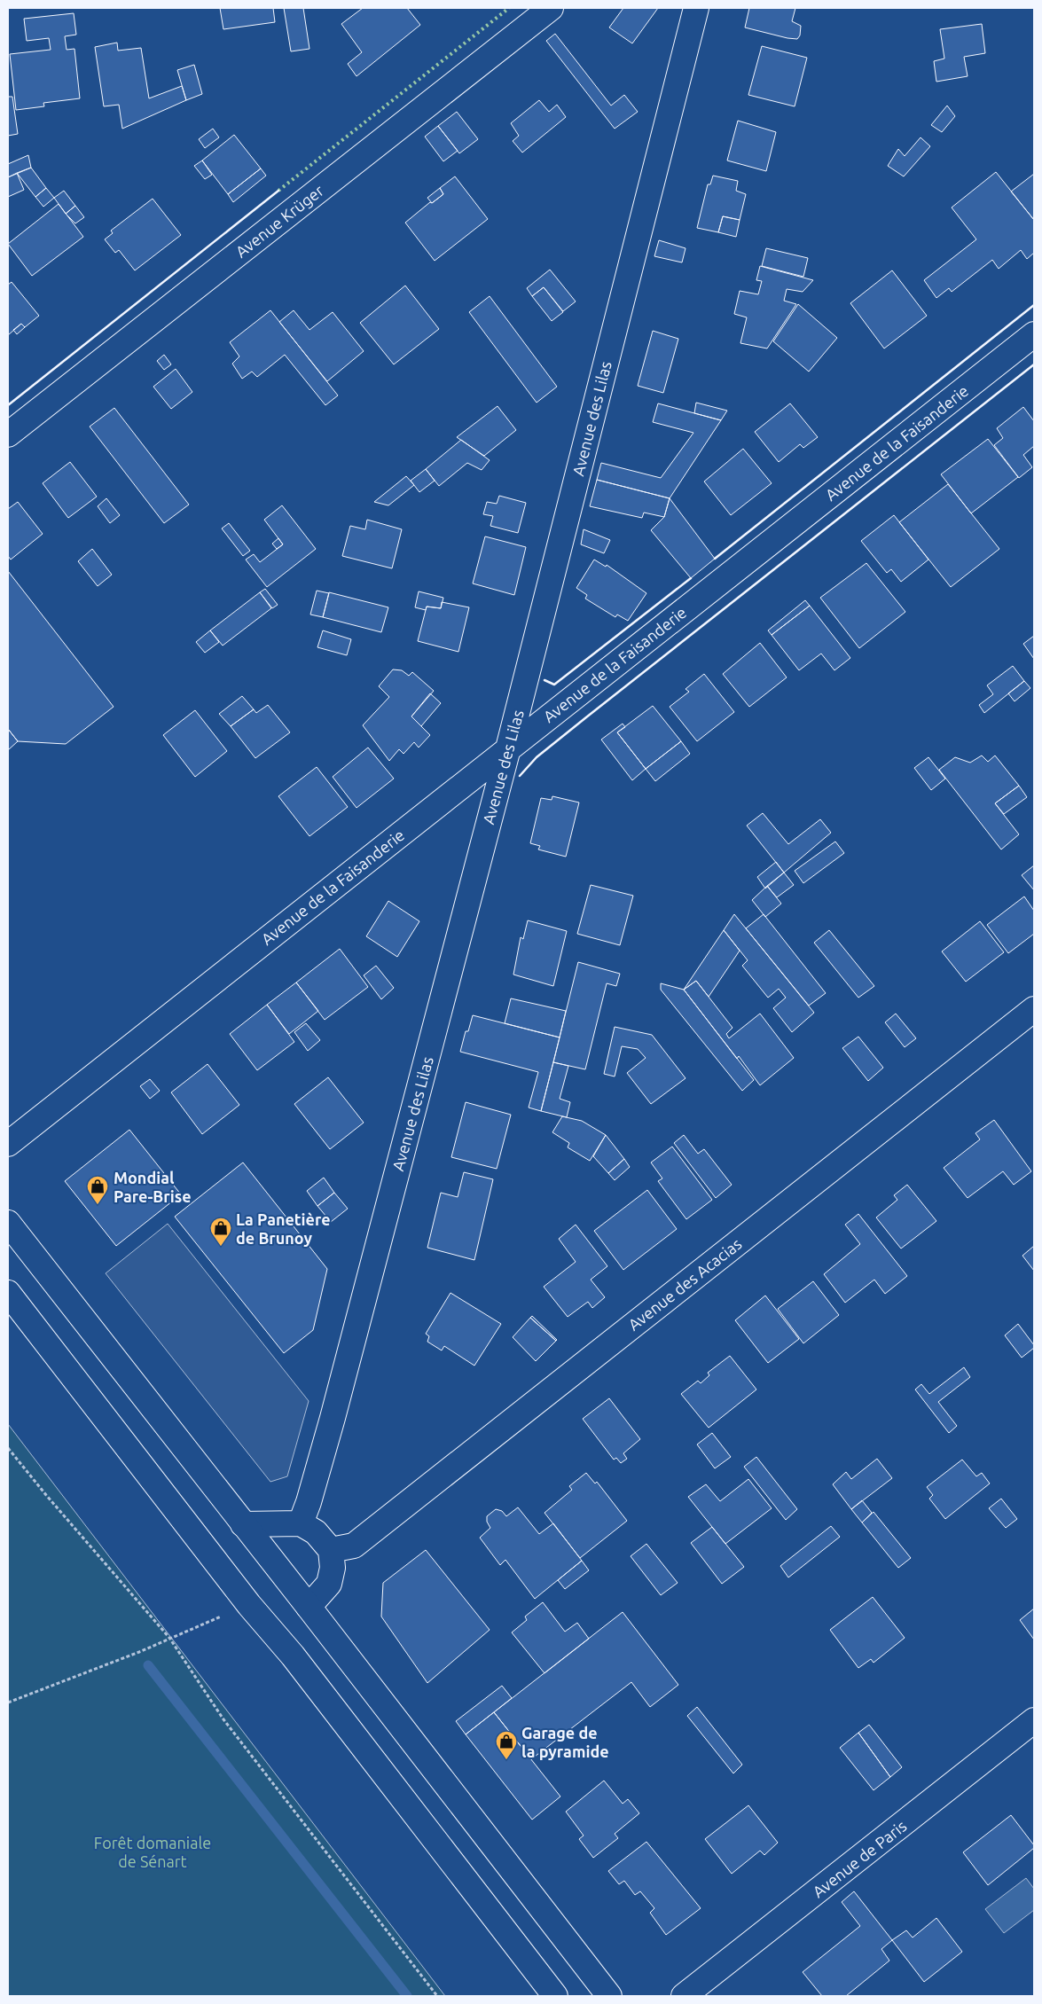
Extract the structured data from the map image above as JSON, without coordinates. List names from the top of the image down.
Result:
{
  "streets": {
    "street": [
      "Avenue Krüger",
      "Avenue des Lilas",
      "Avenue de la Faisanderie",
      "Avenue des Acacias",
      "Avenue de Paris"
    ]
  },
  "crossings": [
    ["Avenue des Lilas", "Avenue de la Faisanderie"]
  ],
  "parks": ["Forêt domaniale de Sénart"],
  "places": {
    "shop": ["Mondial Pare-Brise", "La Panetière de Brunoy", "Garage de la pyramide"]
  }
}
